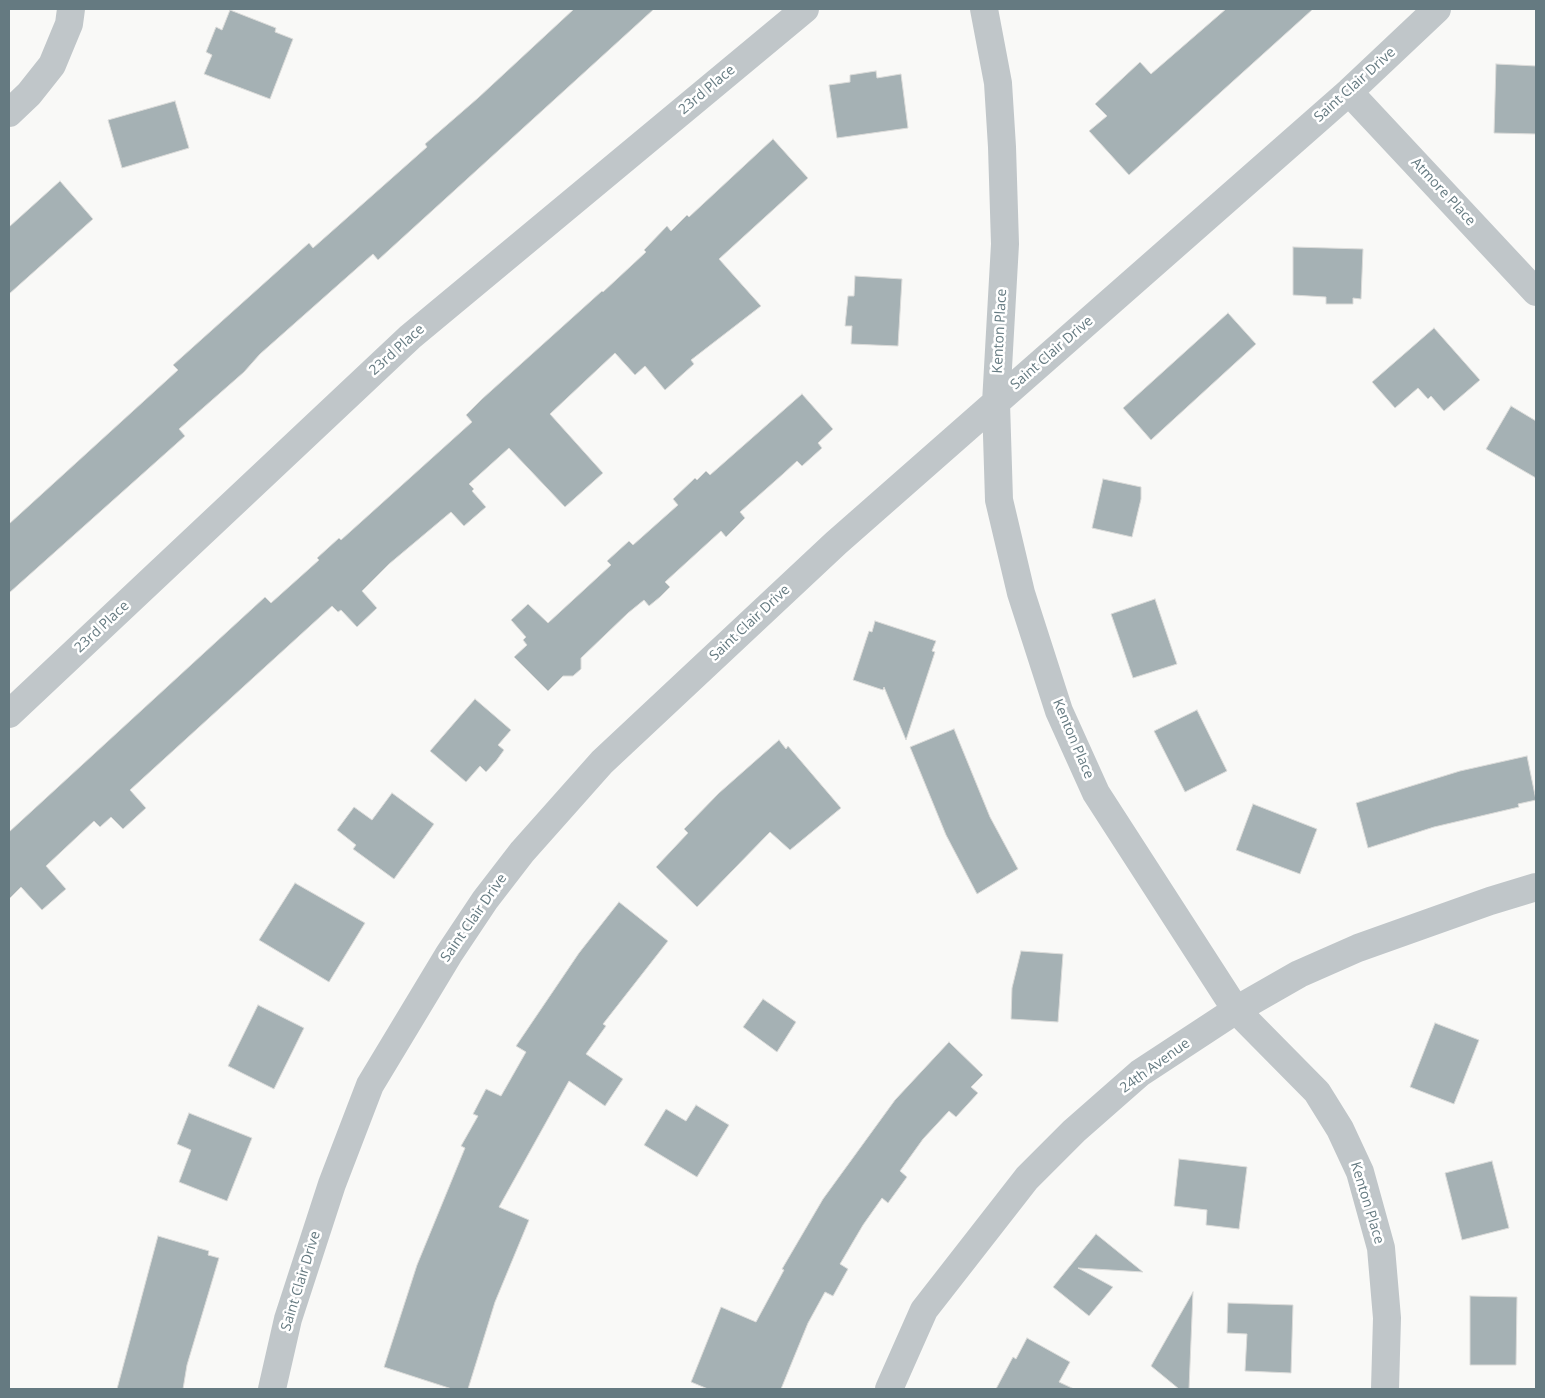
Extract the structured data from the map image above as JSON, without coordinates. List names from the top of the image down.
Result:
{
  "streets": {
    "street": [
      "Saint Clair Drive",
      "23rd Place",
      "Atmore Place",
      "Kenton Place",
      "24th Avenue"
    ]
  },
  "crossings": [
    ["Saint Clair Drive", "Atmore Place"],
    ["Saint Clair Drive", "Kenton Place"],
    ["Kenton Place", "24th Avenue"]
  ]
}
